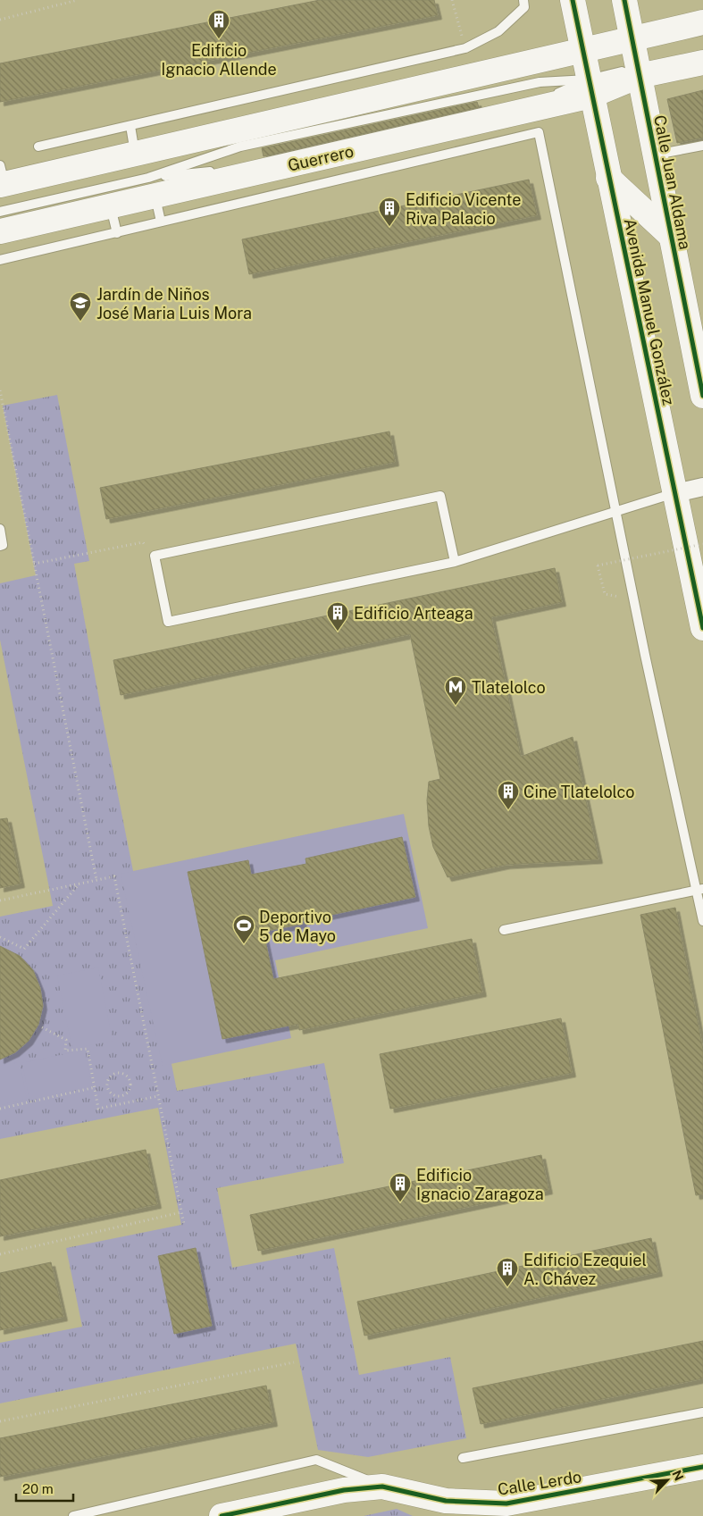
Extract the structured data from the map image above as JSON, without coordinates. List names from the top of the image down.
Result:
{
  "streets": {
    "main road": [
      "Guerrero",
      "Calle Juan Aldama",
      "Avenida Manuel González",
      "Calle Lerdo"
    ]
  },
  "crossings": [
    ["Guerrero", "Calle Juan Aldama"],
    ["Guerrero", "Avenida Manuel González"]
  ],
  "places": {
    "building": [
      "Edificio Ignacio Allende",
      "Edificio Vicente Riva Palacio",
      "Edificio Arteaga",
      "Cine Tlatelolco",
      "Edificio Ignacio Zaragoza",
      "Edificio Ezequiel A. Chávez"
    ],
    "school or university": ["Jardín de Niños José Maria Luis Mora"],
    "metro station": ["Tlatelolco"],
    "sports": ["Deportivo 5 de Mayo"]
  },
  "scale_bar": "20 m",
  "north": "top right"
}
